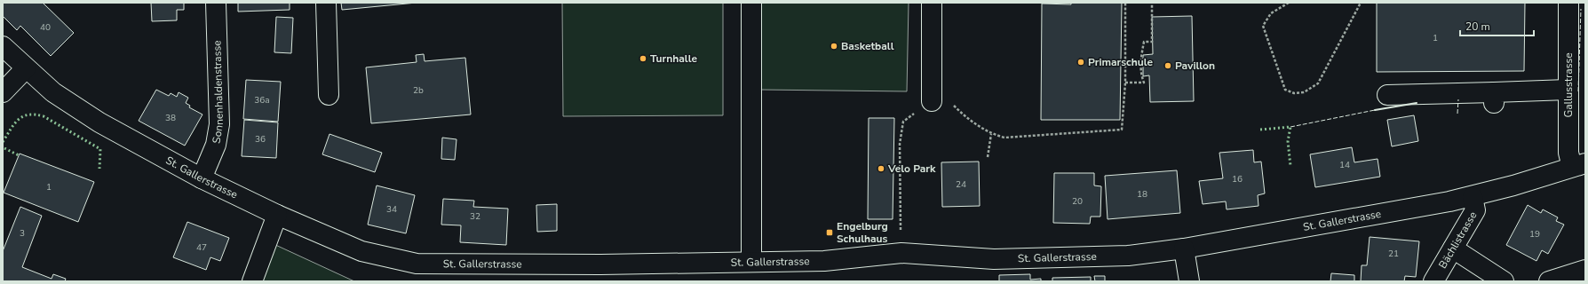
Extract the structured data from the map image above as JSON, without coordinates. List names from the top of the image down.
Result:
{
  "streets": {
    "street": [
      "Gallusstrasse",
      "Sonnenhaldenstrasse",
      "St. Gallerstrasse",
      "Bächlistrasse"
    ]
  },
  "crossings": [
    ["Gallusstrasse", "St. Gallerstrasse"],
    ["Sonnenhaldenstrasse", "St. Gallerstrasse"],
    ["St. Gallerstrasse", "Bächlistrasse"]
  ],
  "places": {
    "other": [
      "Basketball",
      "Turnhalle",
      "Primarschule",
      "Pavillon",
      "Velo Park"
    ],
    "transit": ["Engelburg Schulhaus"]
  },
  "house_numbers": [
    "40",
    "1",
    "2b",
    "36a",
    "38",
    "36",
    "14",
    "16",
    "24",
    "1",
    "18",
    "20",
    "34",
    "32",
    "3",
    "19",
    "47",
    "21"
  ],
  "scale_bar": "20 m"
}
